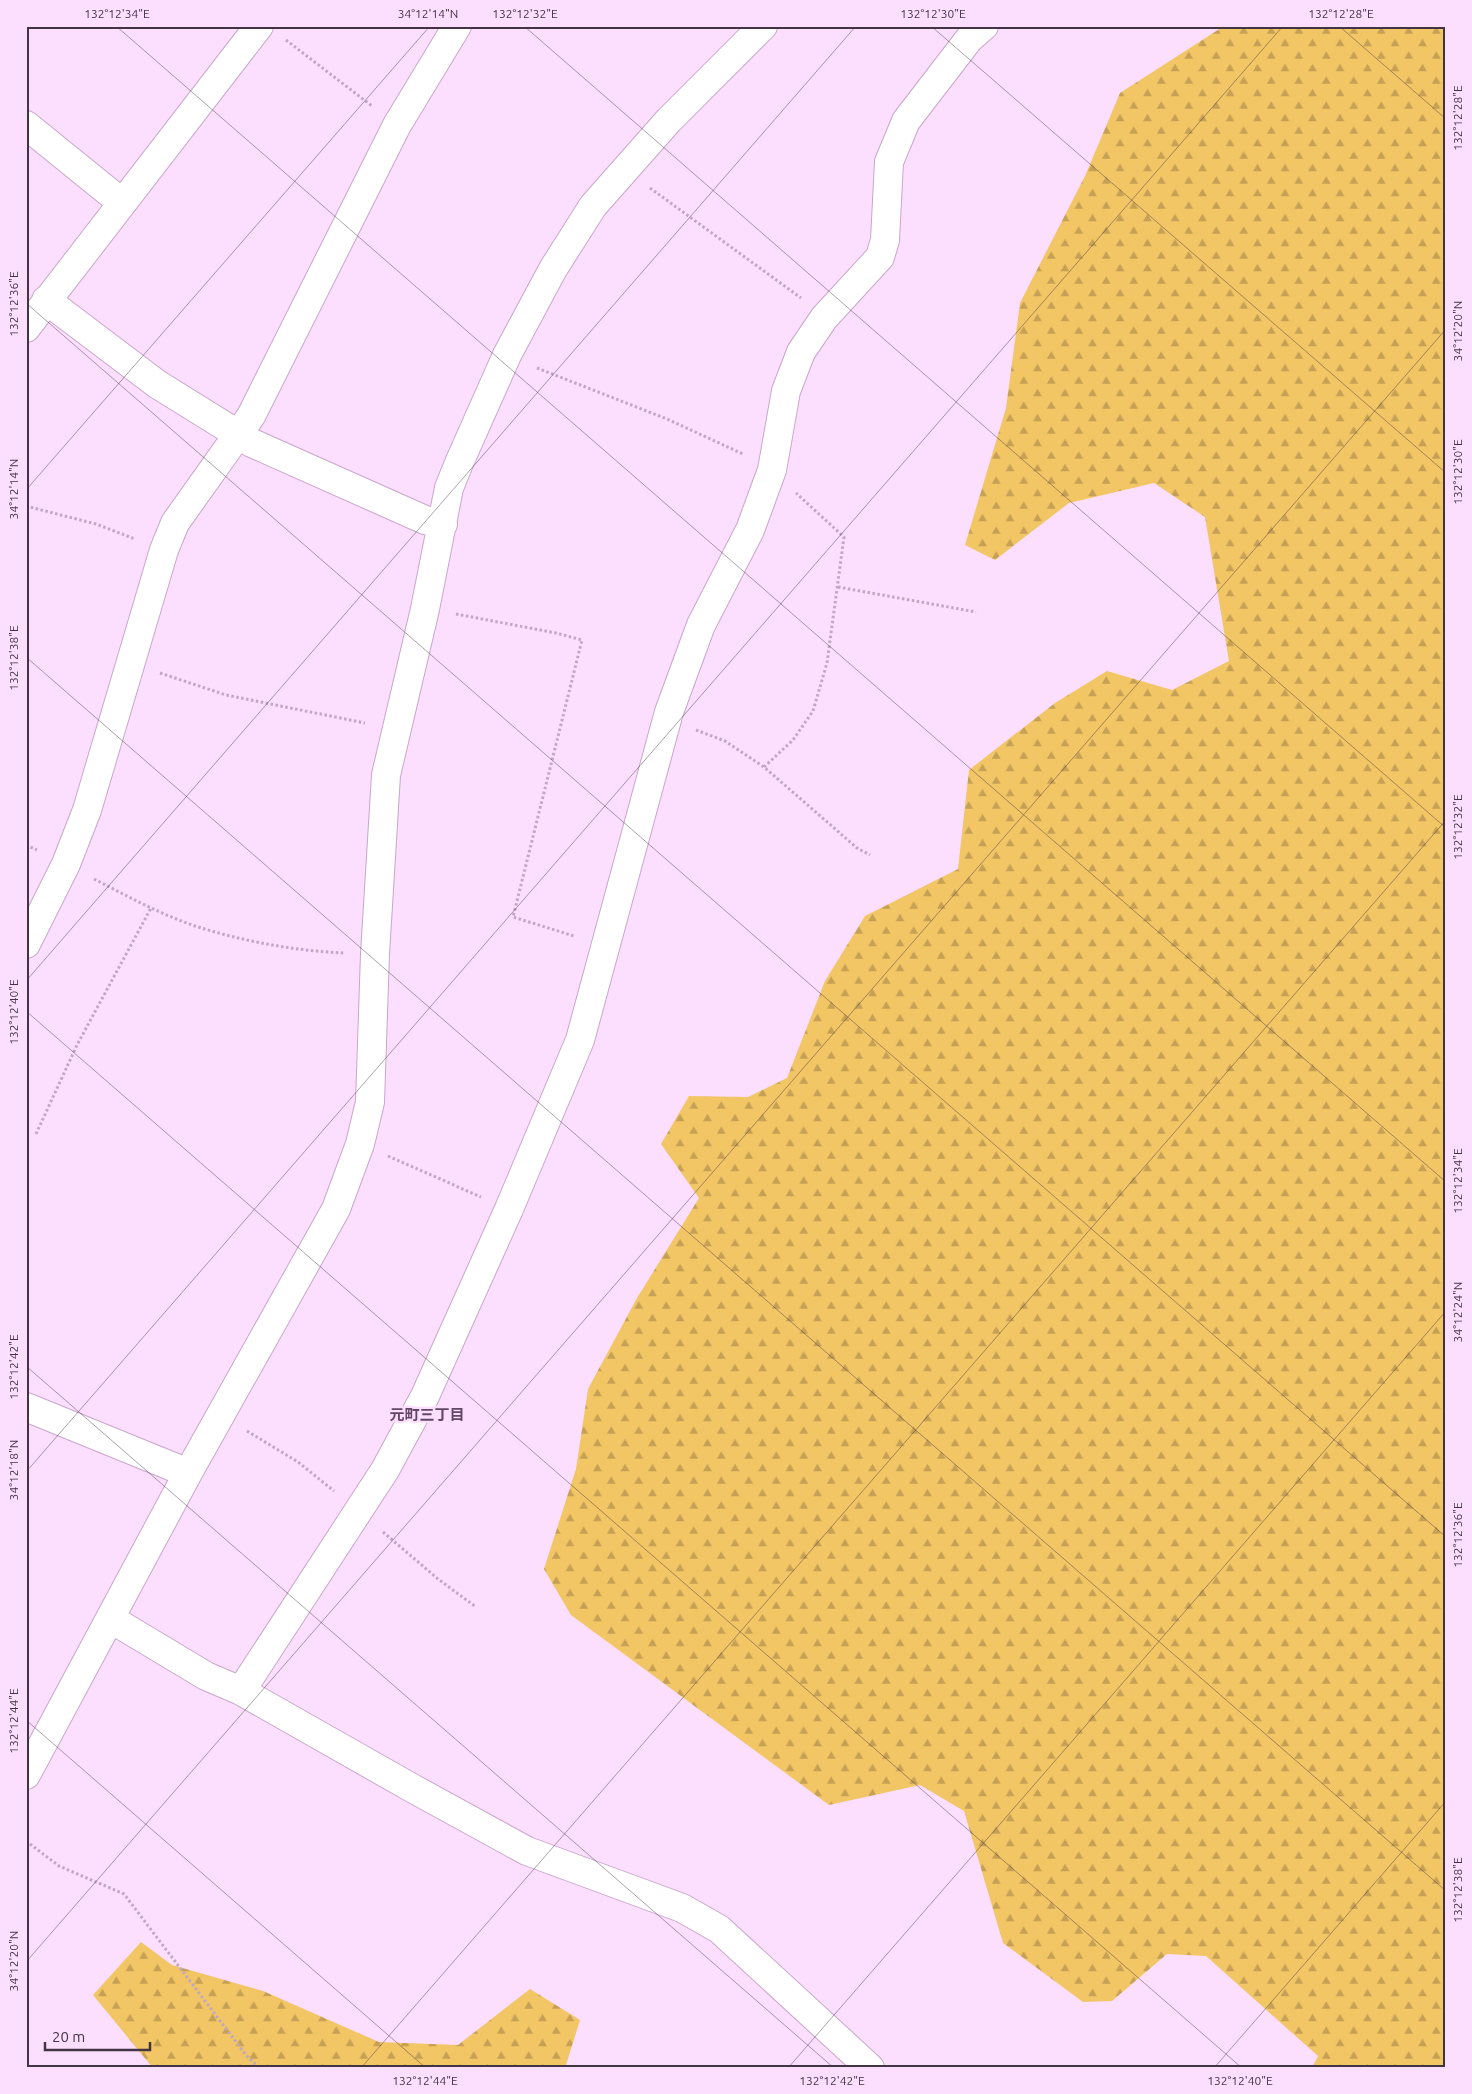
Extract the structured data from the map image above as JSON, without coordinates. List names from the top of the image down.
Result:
{
  "districts": ["元町三丁目"],
  "scale_bar": "20 m",
  "coordinates": [
    "132°12'34\"E",
    "34°12'14\"N",
    "132°12'32\"E",
    "132°12'30\"E",
    "132°12'28\"E",
    "132°12'36\"E",
    "34°12'20\"N",
    "132°12'38\"E",
    "132°12'40\"E",
    "34°12'24\"N",
    "132°12'42\"E",
    "34°12'18\"N",
    "132°12'44\"E"
  ]
}
